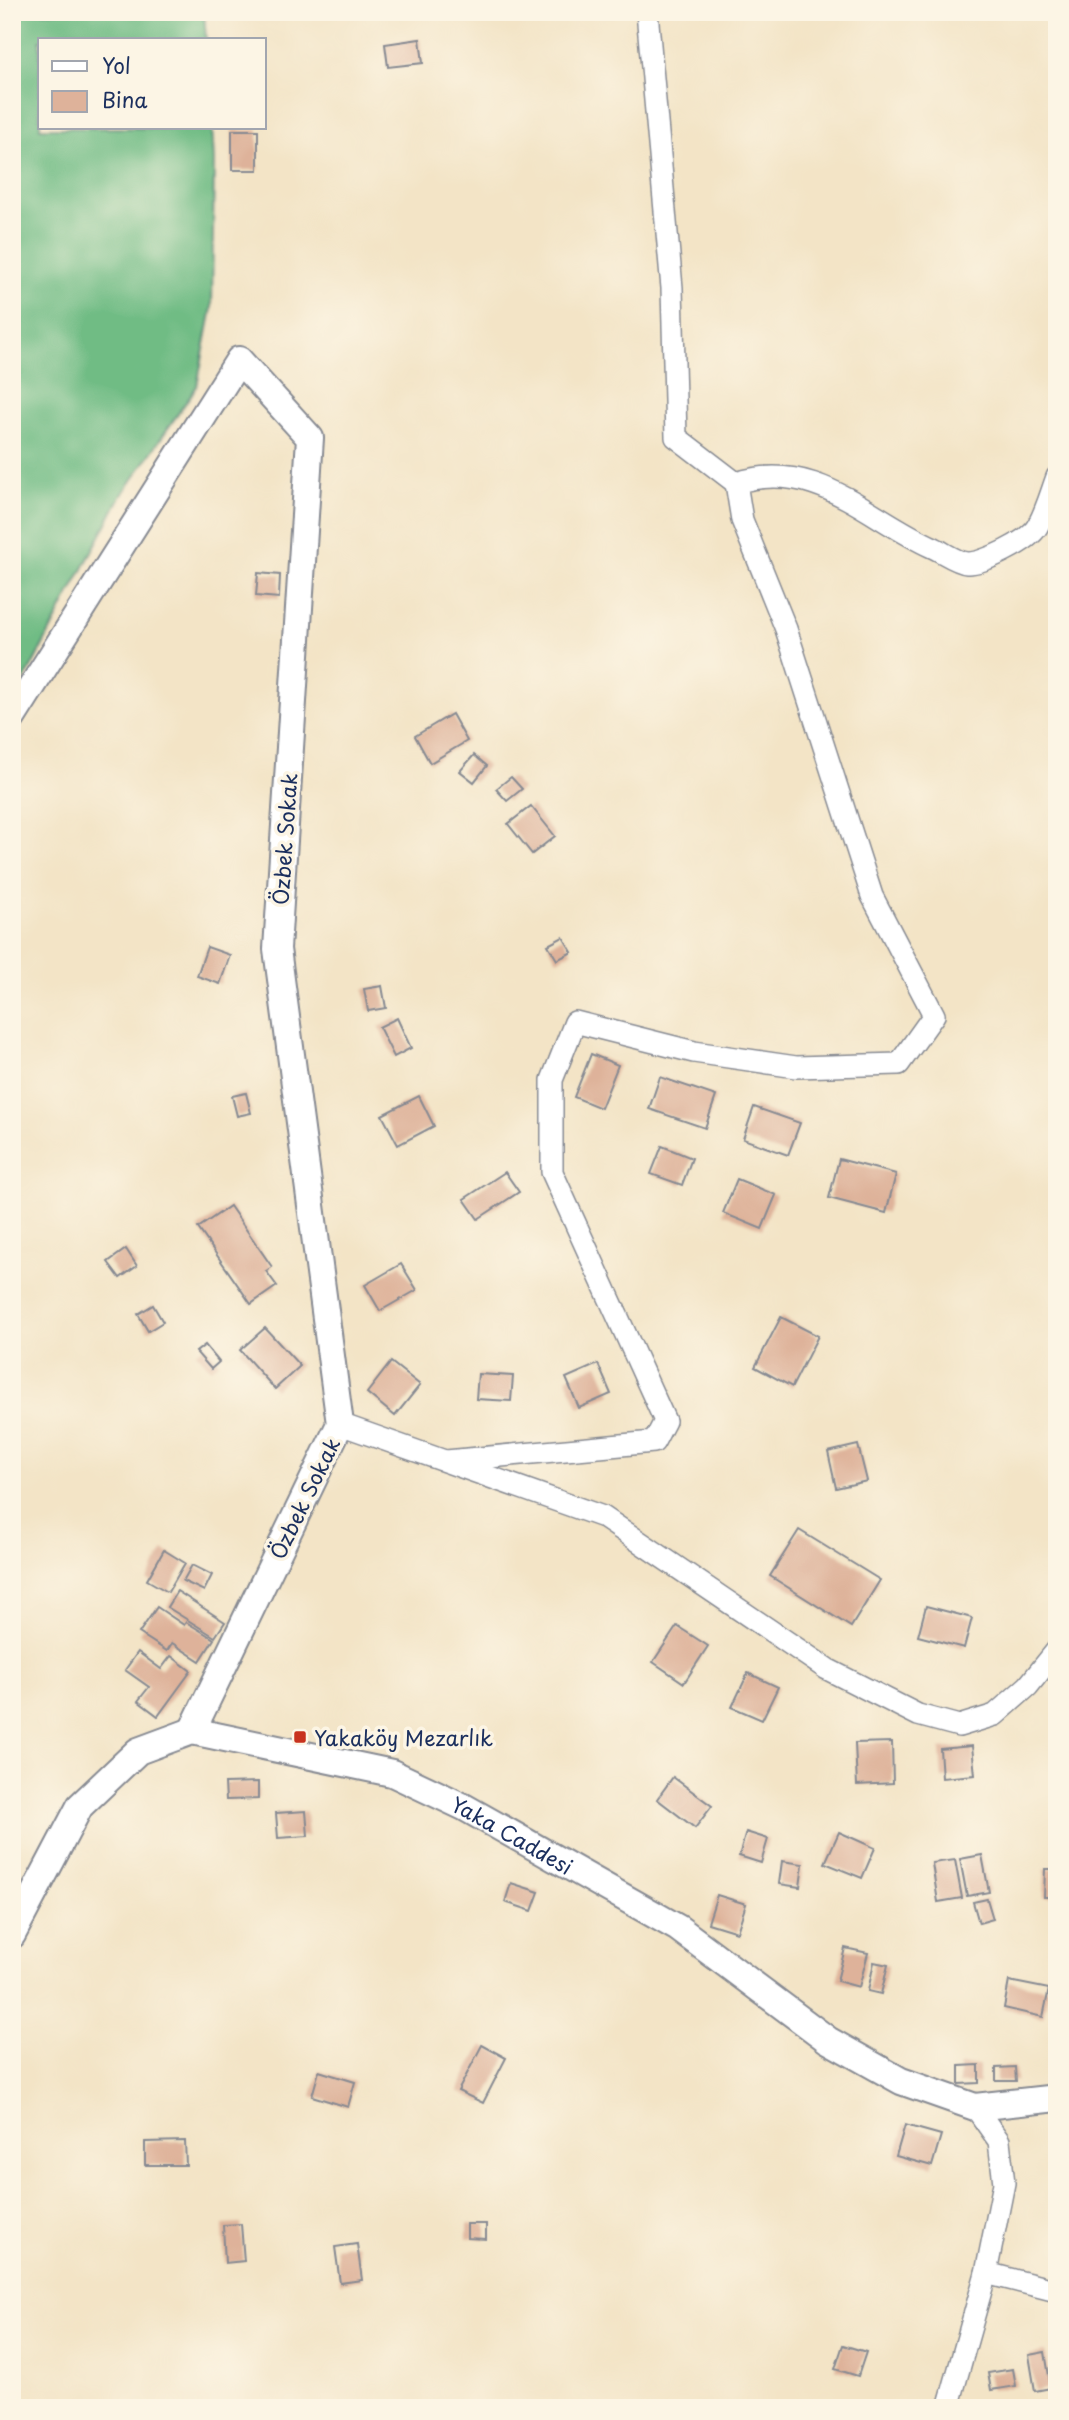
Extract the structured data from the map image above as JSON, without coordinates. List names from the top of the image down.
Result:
{
  "streets": {
    "street": ["Özbek Sokak", "Yaka Caddesi"]
  },
  "crossings": [
    ["Özbek Sokak", "Yaka Caddesi"]
  ],
  "places": {
    "transit": ["Yakaköy Mezarlık"]
  },
  "legend": ["Yol", "Bina"]
}
